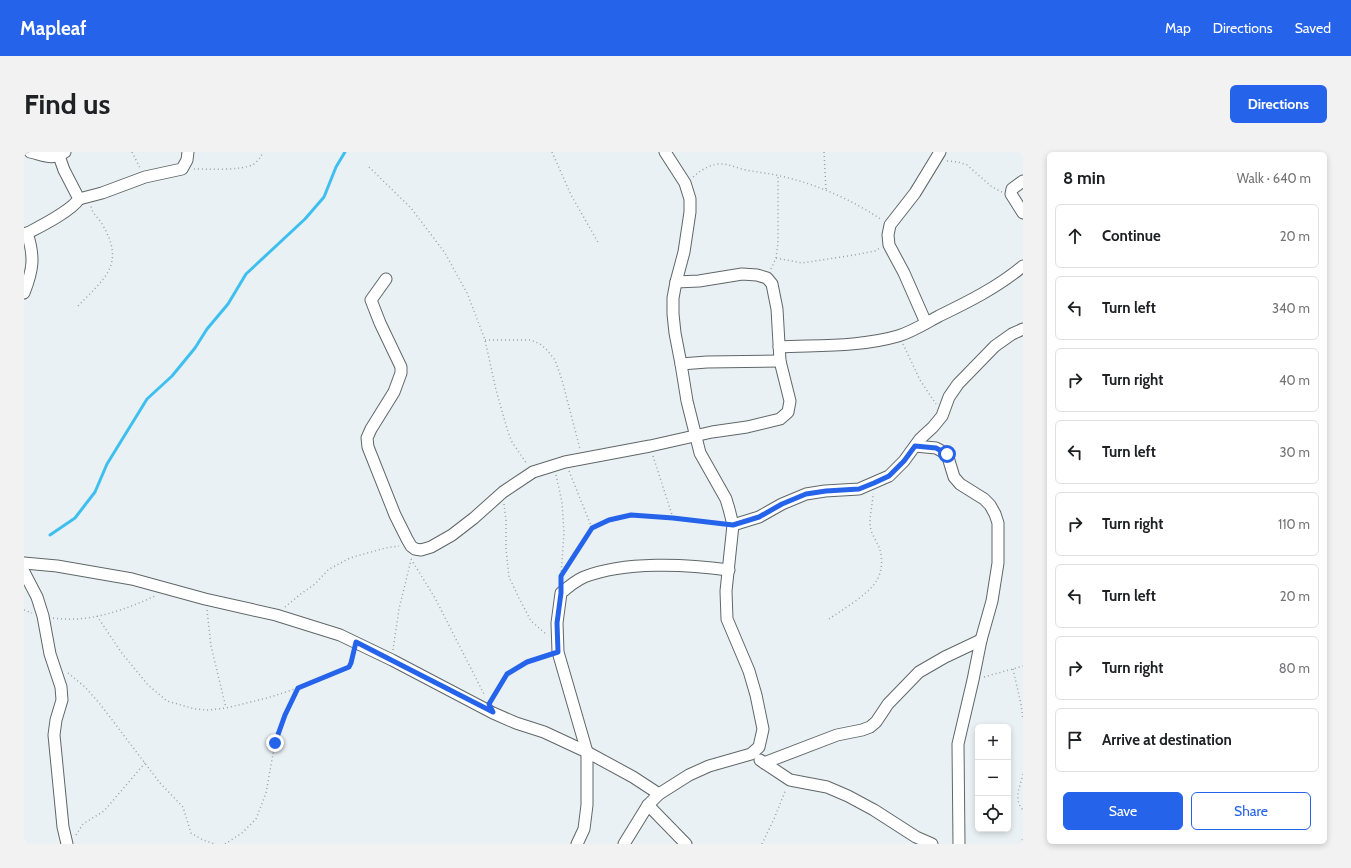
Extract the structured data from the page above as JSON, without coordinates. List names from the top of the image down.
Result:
{
  "page": {
    "header": "Mapleaf",
    "nav": ["Map", "Directions", "Saved"],
    "buttons": [
      "Directions",
      ["Save", "Share"]
    ],
    "title": "Find us",
    "heading": ["8 min", "Walk · 640 m"],
    "list": [
      ["Continue", "20 m"],
      ["Turn left", "340 m"],
      ["Turn right", "40 m"],
      ["Turn left", "30 m"],
      ["Turn right", "110 m"],
      ["Turn left", "20 m"],
      ["Turn right", "80 m"],
      "Arrive at destination"
    ],
    "map_buttons": ["+", "−"]
  }
}
